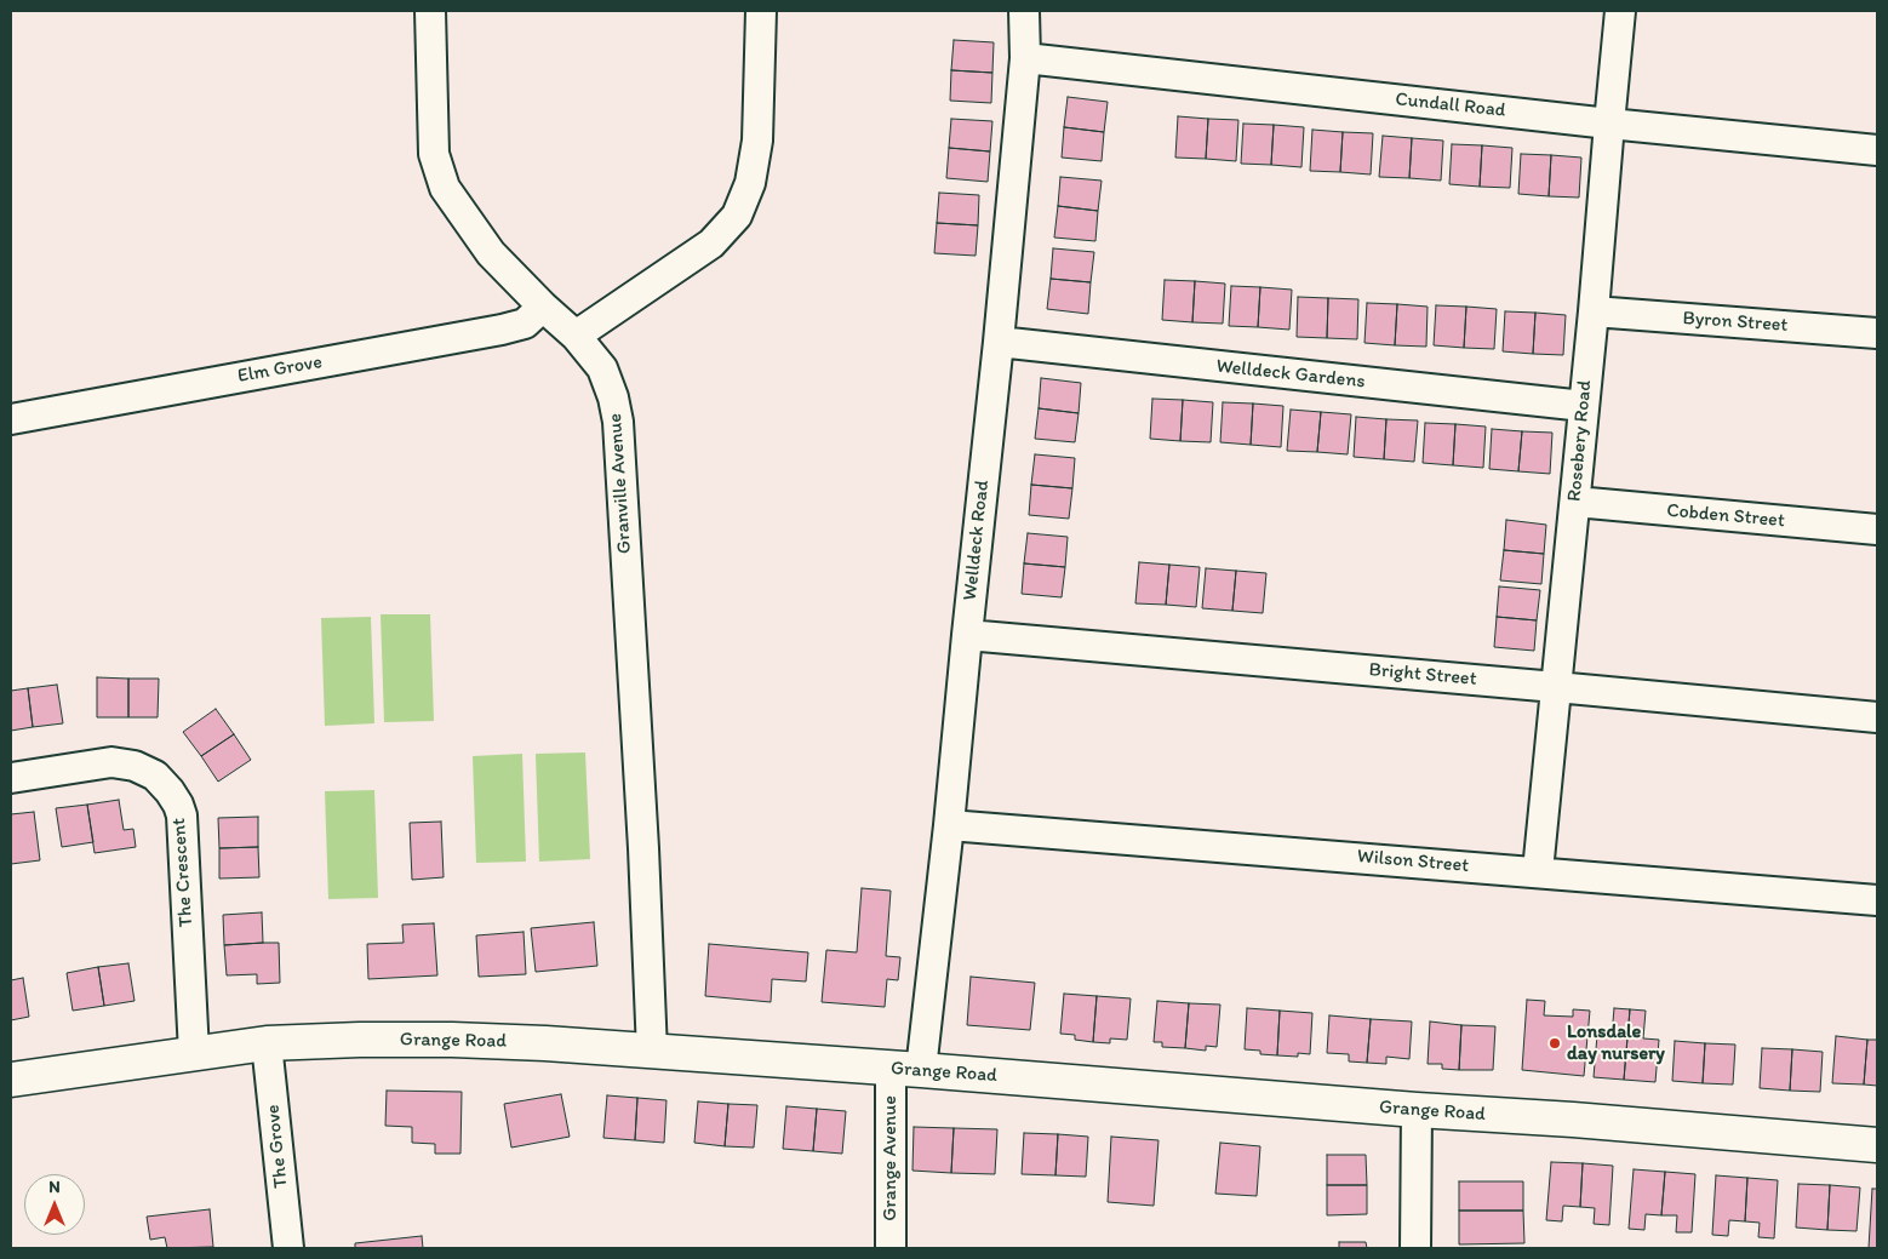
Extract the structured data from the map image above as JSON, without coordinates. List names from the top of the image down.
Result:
{
  "streets": {
    "street": [
      "Cundall Road",
      "Byron Street",
      "Elm Grove",
      "Welldeck Gardens",
      "Rosebery Road",
      "Granville Avenue",
      "Cobden Street",
      "Welldeck Road",
      "Bright Street",
      "Wilson Street",
      "The Crescent",
      "Grange Road",
      "The Grove",
      "Grange Avenue"
    ]
  },
  "crossings": [
    ["Cundall Road", "Rosebery Road"],
    ["Cundall Road", "Welldeck Road"],
    ["Byron Street", "Rosebery Road"],
    ["Elm Grove", "Granville Avenue"],
    ["Welldeck Gardens", "Rosebery Road"],
    ["Welldeck Gardens", "Welldeck Road"],
    ["Rosebery Road", "Cobden Street"],
    ["Rosebery Road", "Bright Street"],
    ["Rosebery Road", "Wilson Street"],
    ["Granville Avenue", "Grange Road"],
    ["Welldeck Road", "Bright Street"],
    ["Welldeck Road", "Wilson Street"],
    ["Welldeck Road", "Grange Road"],
    ["Welldeck Road", "Grange Avenue"],
    ["The Crescent", "Grange Road"],
    ["Grange Road", "The Grove"],
    ["Grange Road", "Grange Avenue"]
  ],
  "places": ["Lonsdale day nursery"],
  "north": "top"
}
